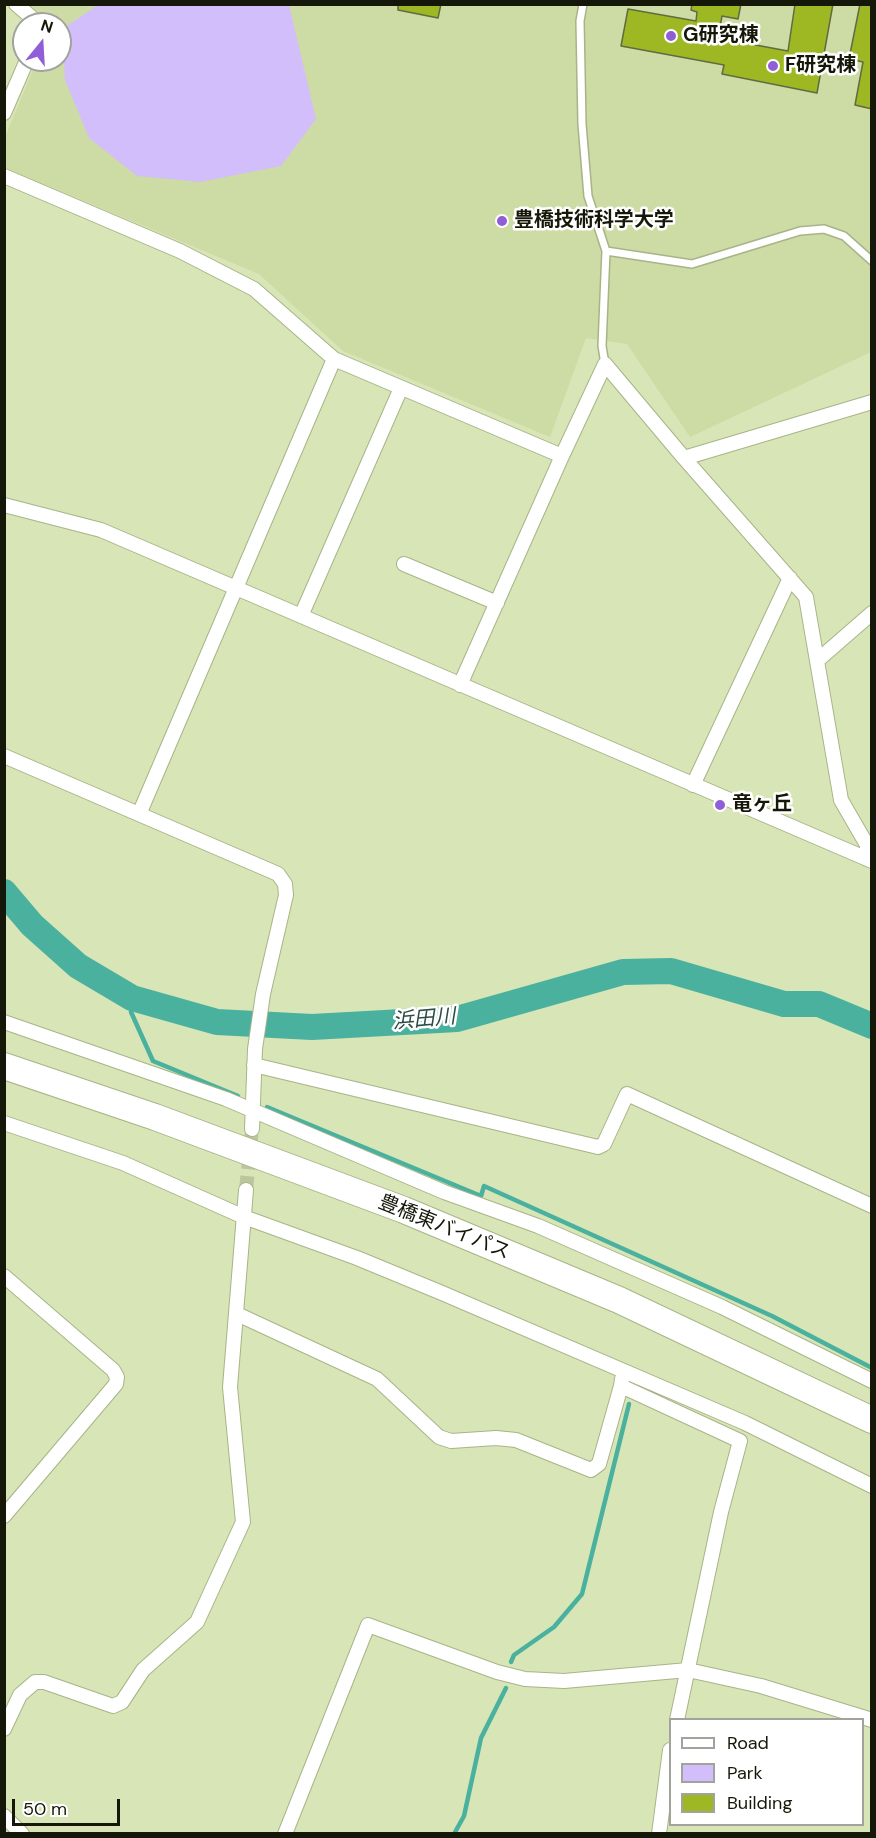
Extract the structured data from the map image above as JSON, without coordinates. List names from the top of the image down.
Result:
{
  "streets": {
    "highway": ["豊橋東バイパス"]
  },
  "water": ["浜田川"],
  "places": [
    "G研究棟",
    "F研究棟",
    "豊橋技術科学大学",
    "竜ヶ丘"
  ],
  "legend": ["Road", "Park", "Building"],
  "scale_bar": "50 m",
  "north": "top"
}
